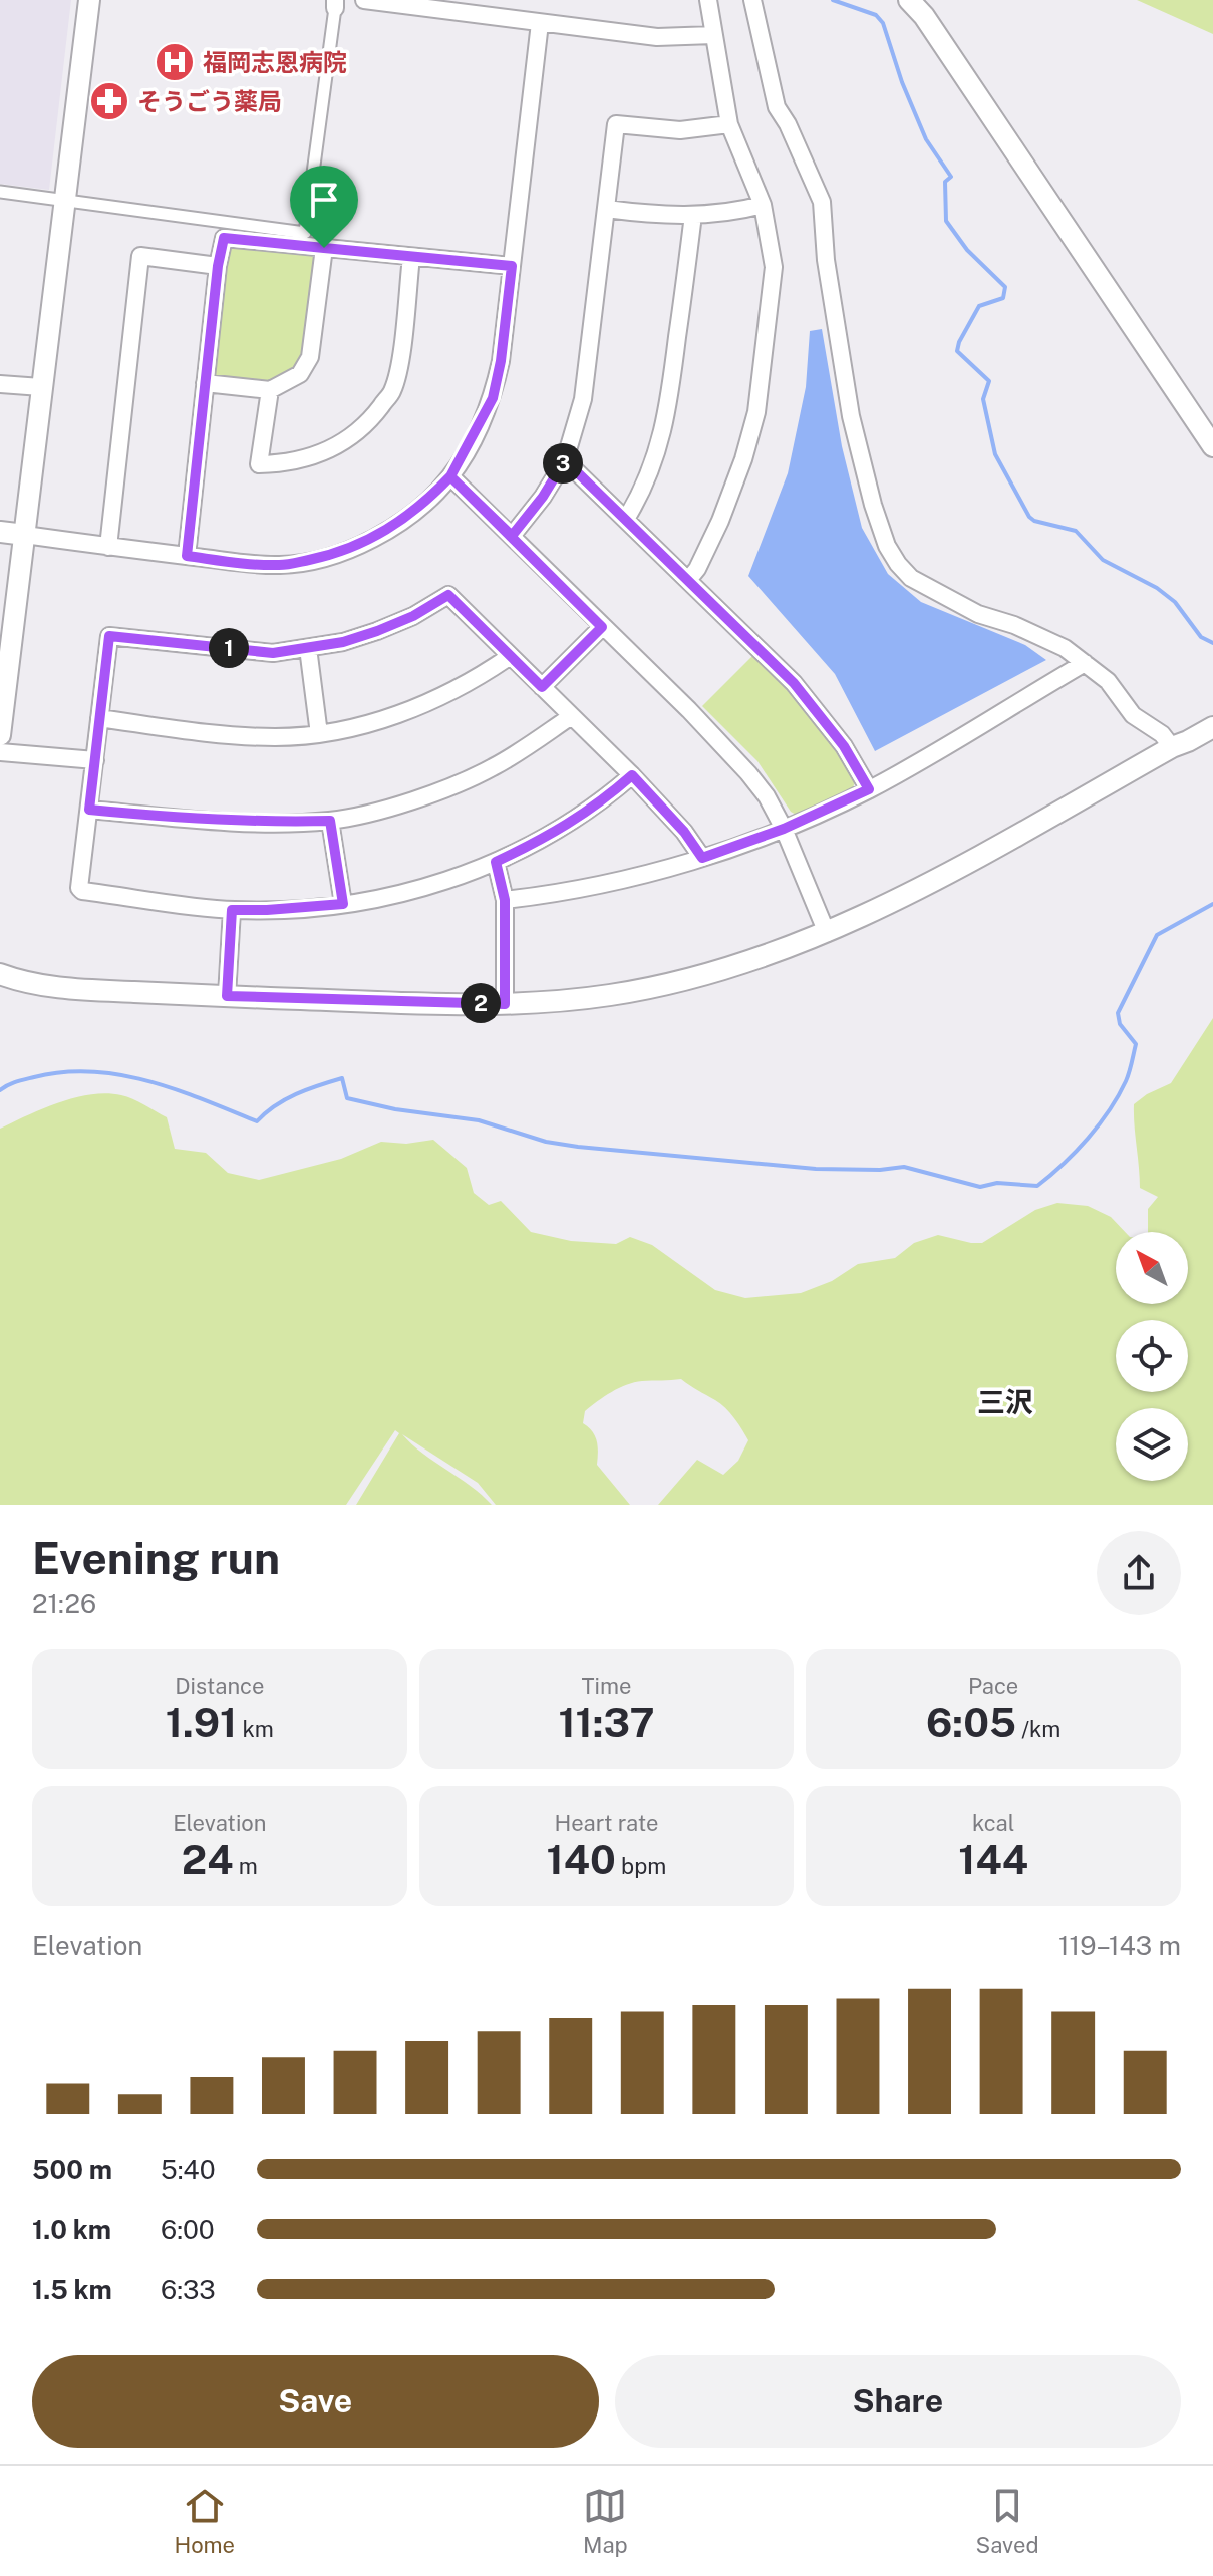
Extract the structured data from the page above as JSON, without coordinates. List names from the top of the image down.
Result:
{
  "districts": ["三沢"],
  "places": {
    "hospital": ["福岡志恩病院"],
    "pharmacy": ["そうごう薬局"]
  },
  "north": "top left",
  "page": {
    "pins": ["3", "1", "2"],
    "heading": ["Evening run", "21:26"],
    "stats": [
      ["Distance", "1.91 km"],
      ["Time", "11:37"],
      ["Pace", "6:05 /km"],
      ["Elevation", "24 m"],
      ["Heart rate", "140 bpm"],
      ["kcal", "144"]
    ],
    "chart": ["Elevation", "119–143 m"],
    "list": [
      {
        "name": "500 m",
        "note": "5:40"
      },
      {
        "name": "1.0 km",
        "note": "6:00"
      },
      {
        "name": "1.5 km",
        "note": "6:33"
      }
    ],
    "buttons": ["Save", "Share"],
    "tabs": ["Home", "Map", "Saved"]
  }
}
